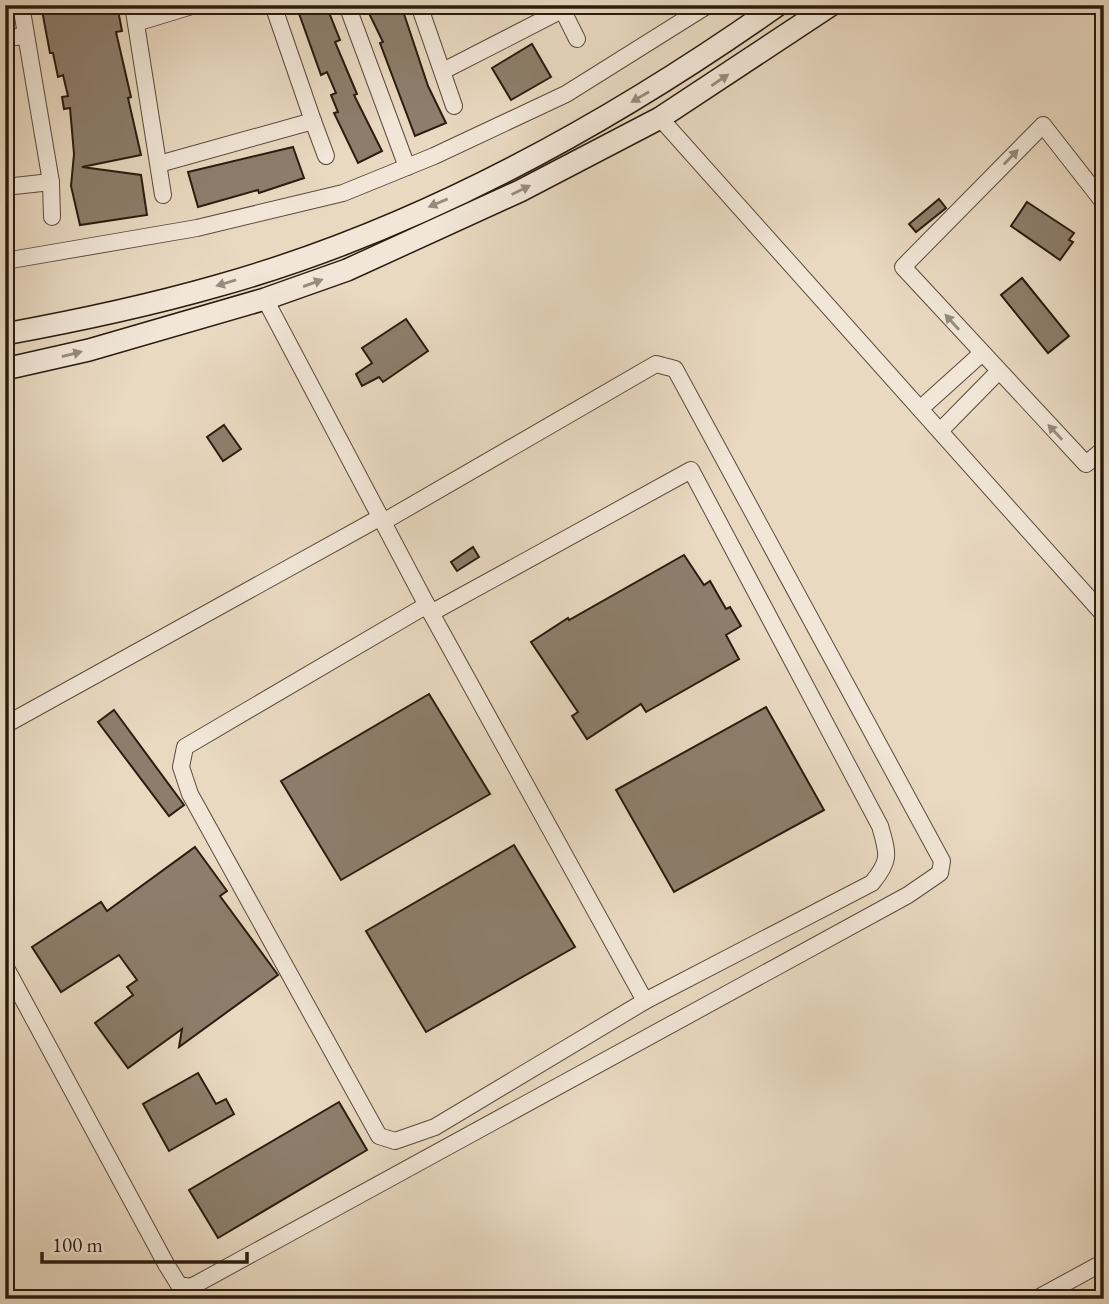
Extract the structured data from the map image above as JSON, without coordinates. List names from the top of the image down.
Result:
{
  "scale_bar": "100 m"
}
